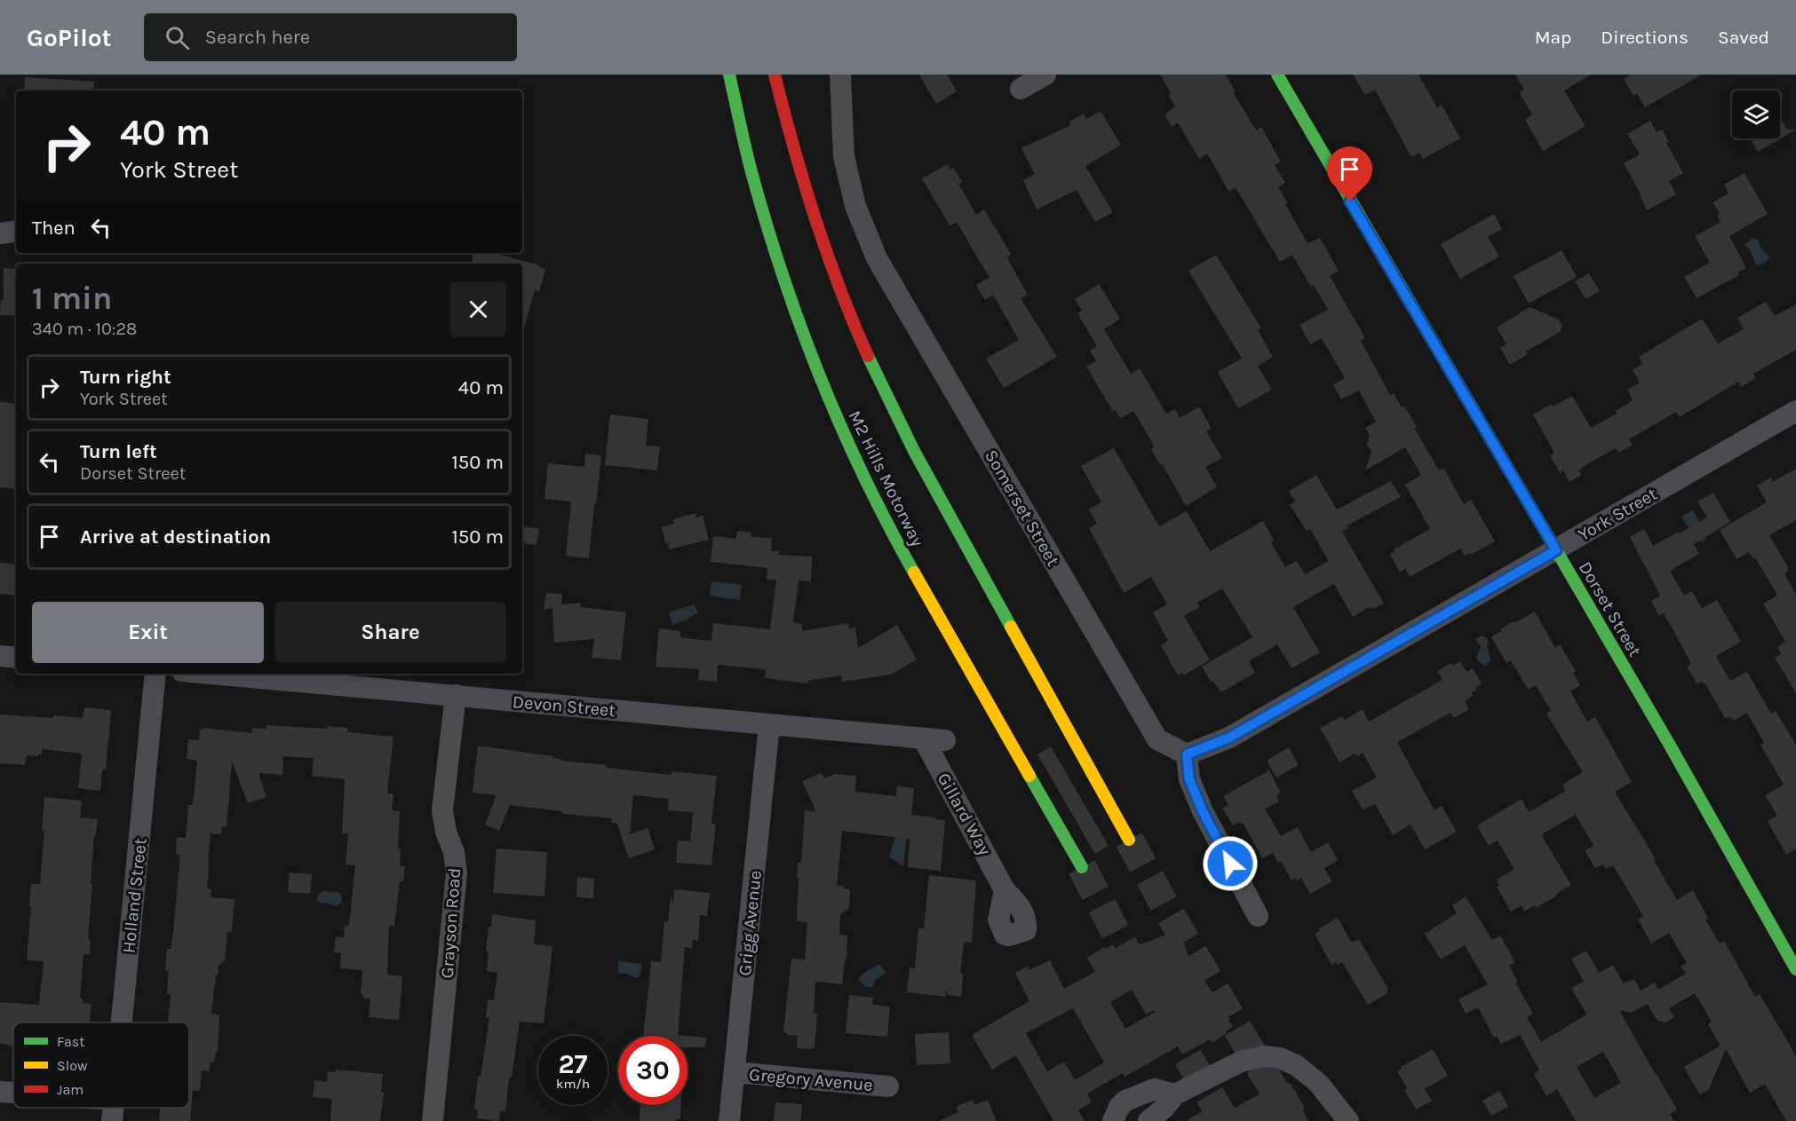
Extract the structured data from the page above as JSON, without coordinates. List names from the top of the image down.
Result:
{
  "streets": {
    "main road": ["M2 Hills Motorway", "Dorset Street"],
    "street": [
      "Somerset Street",
      "York Street",
      "Devon Street",
      "Gillard Way",
      "Holland Street",
      "Grayson Road",
      "Grigg Avenue",
      "Gregory Avenue"
    ]
  },
  "crossings": [
    ["Somerset Street", "York Street"],
    ["York Street", "Dorset Street"],
    ["Devon Street", "Gillard Way"],
    ["Devon Street", "Grayson Road"],
    ["Devon Street", "Grigg Avenue"],
    ["Grigg Avenue", "Gregory Avenue"]
  ],
  "legend": ["Fast", "Slow", "Jam"],
  "page": {
    "header": "GoPilot",
    "search": "Search here",
    "nav": ["Map", "Directions", "Saved"],
    "turn": ["40 m", "York Street"],
    "then": "Then",
    "heading": ["1 min", "340 m · 10:28"],
    "list": [
      {
        "name": "Turn right",
        "note": "York Street",
        "value": "40 m"
      },
      {
        "name": "Turn left",
        "note": "Dorset Street",
        "value": "150 m"
      },
      {
        "name": "Arrive at destination",
        "value": "150 m"
      }
    ],
    "buttons": ["Exit", "Share"],
    "speed": "27 km/h",
    "limit": "30"
  }
}
